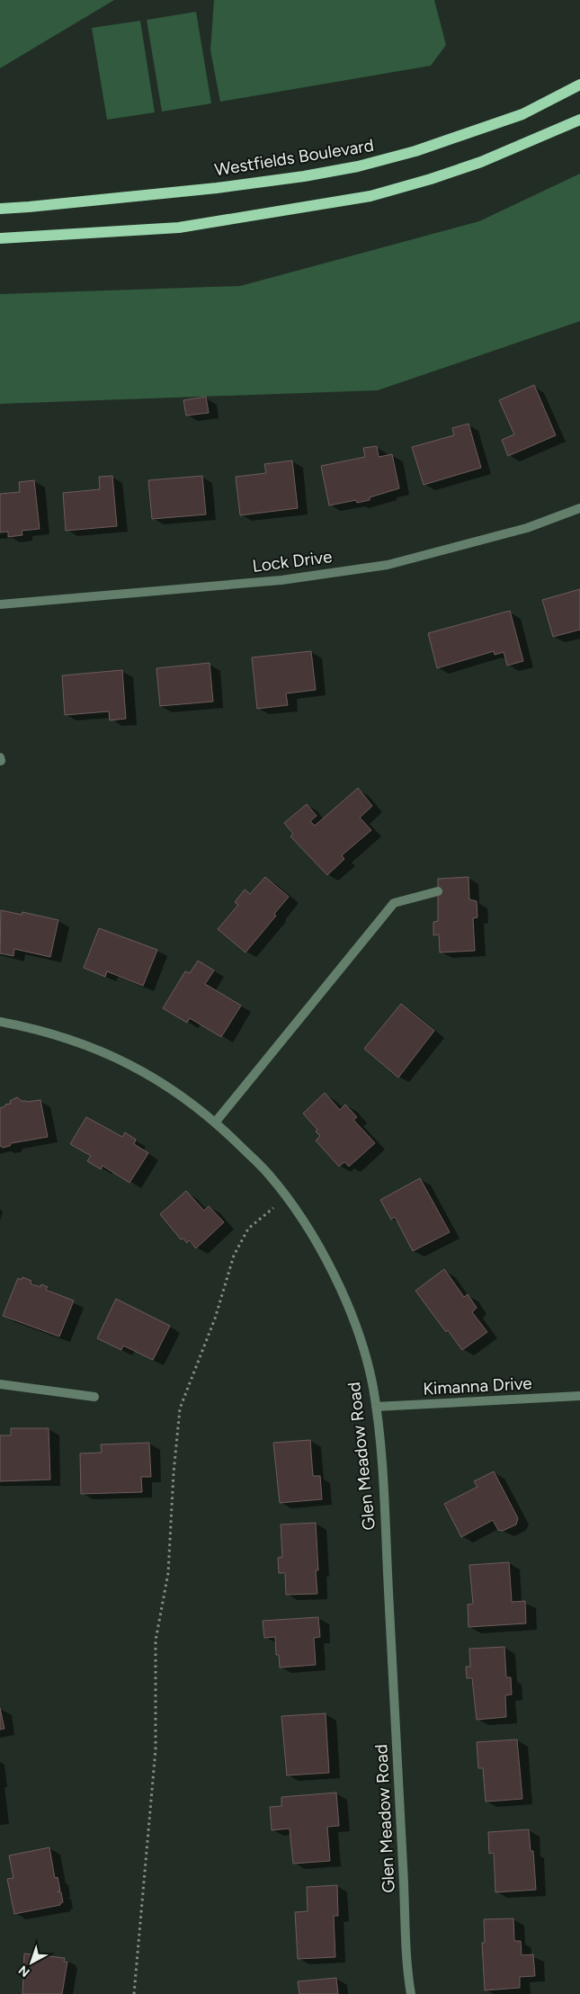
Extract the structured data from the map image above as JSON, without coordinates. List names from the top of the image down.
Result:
{
  "streets": {
    "main road": ["Westfields Boulevard"],
    "street": ["Lock Drive", "Kimanna Drive", "Glen Meadow Road"]
  },
  "crossings": [
    ["Kimanna Drive", "Glen Meadow Road"]
  ],
  "north": "bottom left"
}
